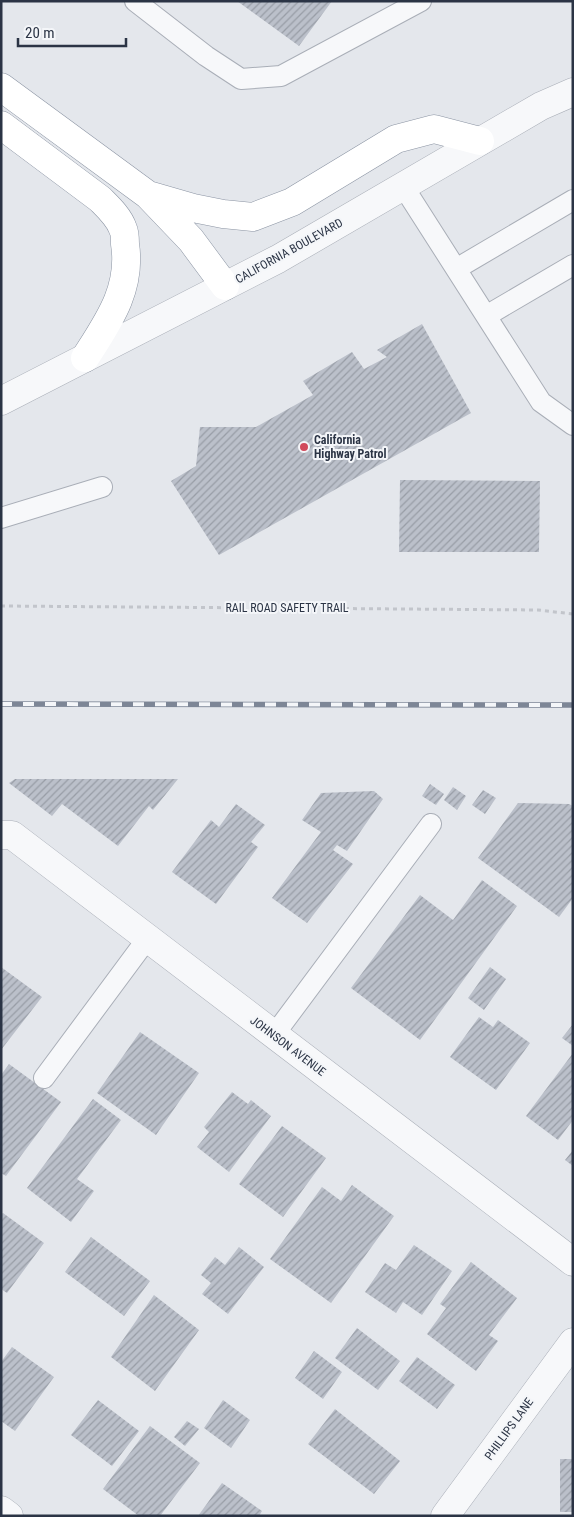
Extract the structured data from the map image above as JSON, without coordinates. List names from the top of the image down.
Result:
{
  "streets": {
    "street": ["CALIFORNIA BOULEVARD", "JOHNSON AVENUE", "PHILLIPS LANE"],
    "path": ["RAIL ROAD SAFETY TRAIL"]
  },
  "places": ["California Highway Patrol"],
  "scale_bar": "20 m"
}
